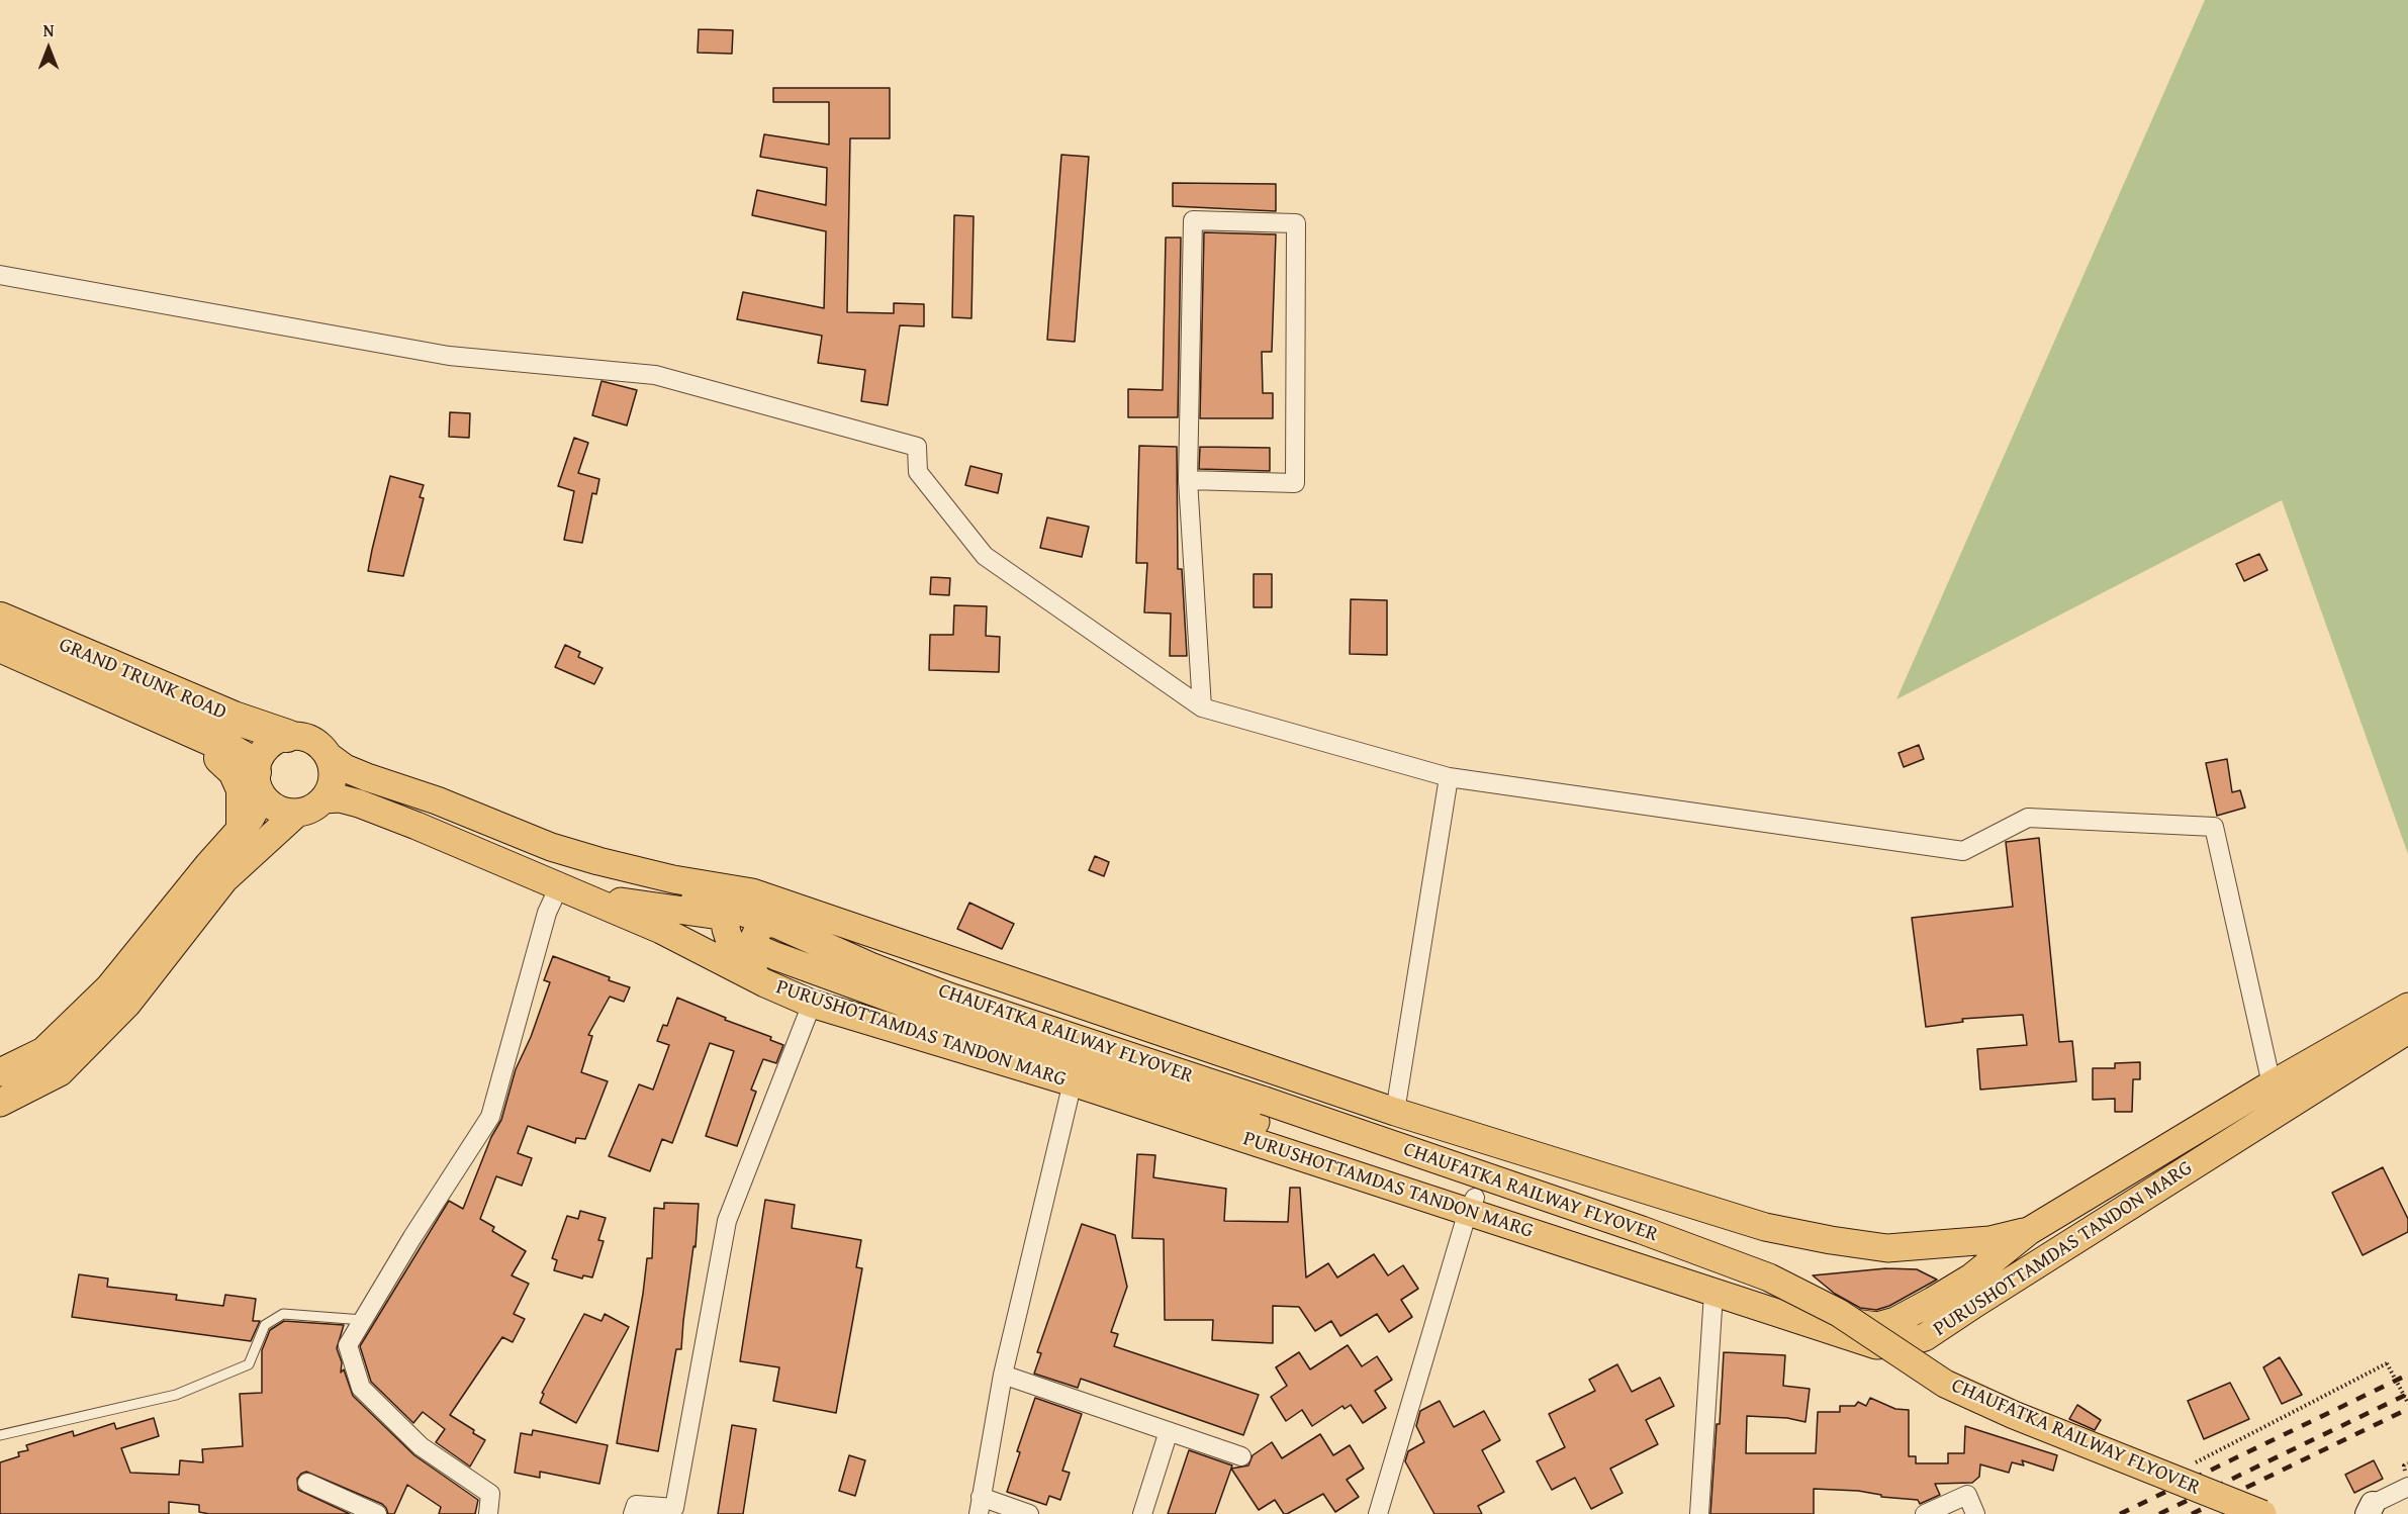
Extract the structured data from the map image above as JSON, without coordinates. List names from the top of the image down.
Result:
{
  "streets": {
    "highway": ["GRAND TRUNK ROAD"],
    "main road": ["PURUSHOTTAMDAS TANDON MARG", "CHAUFATKA RAILWAY FLYOVER"]
  },
  "crossings": [
    ["GRAND TRUNK ROAD", "PURUSHOTTAMDAS TANDON MARG"]
  ],
  "north": "top"
}
